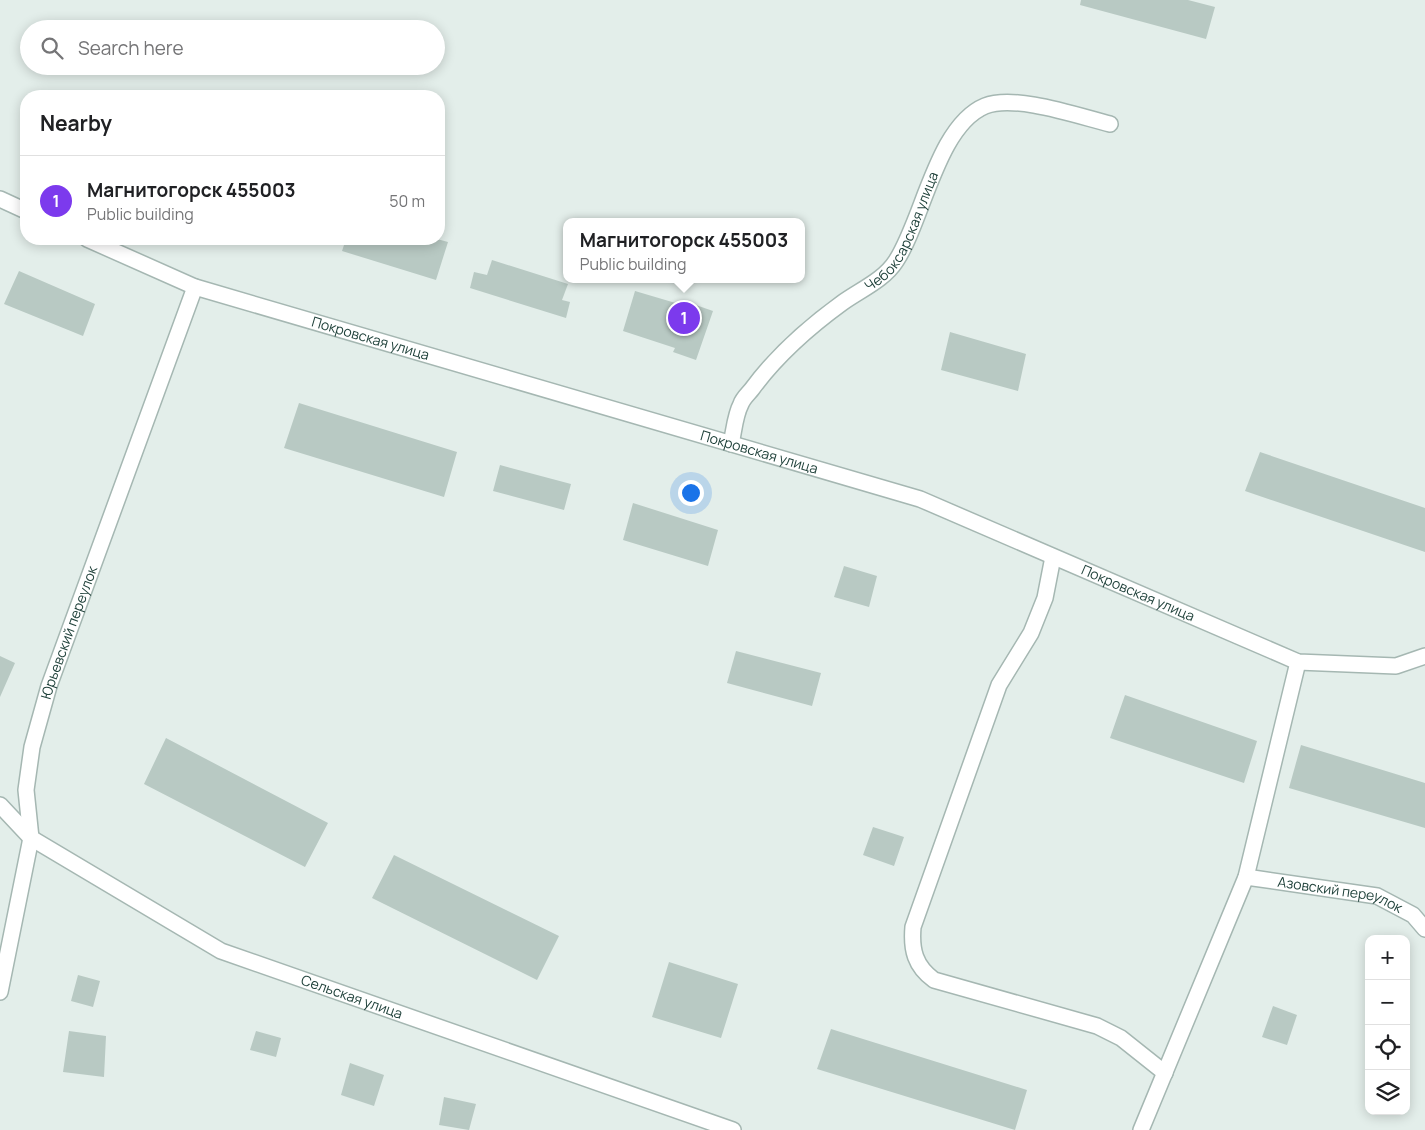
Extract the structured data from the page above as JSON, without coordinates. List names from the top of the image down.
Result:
{
  "streets": {
    "street": [
      "Чебоксарская улица",
      "Покровская улица",
      "Юрьевский переулок",
      "Азовский переулок",
      "Сельская улица"
    ]
  },
  "crossings": [
    ["Чебоксарская улица", "Покровская улица"],
    ["Покровская улица", "Юрьевский переулок"],
    ["Юрьевский переулок", "Сельская улица"]
  ],
  "page": {
    "search": "Search here",
    "heading": "Nearby",
    "list": [
      {
        "mark": "1",
        "name": "Магнитогорск 455003",
        "note": "Public building",
        "value": "50 m"
      }
    ],
    "popup": ["Магнитогорск 455003", "Public building"],
    "pins": "1",
    "map_buttons": ["+", "−"]
  }
}
